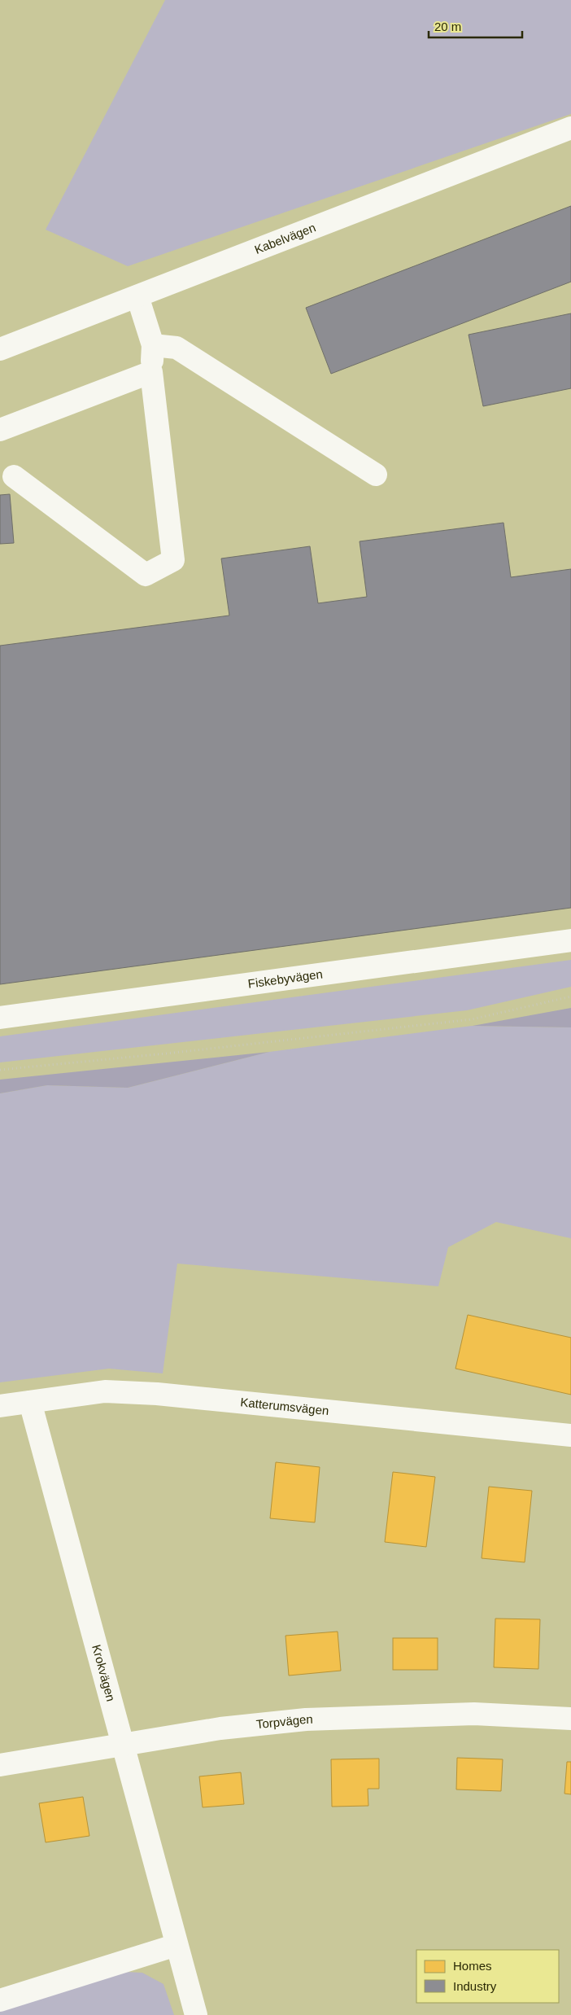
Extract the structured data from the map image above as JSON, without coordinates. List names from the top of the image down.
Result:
{
  "streets": {
    "street": [
      "Kabelvägen",
      "Fiskebyvägen",
      "Katterumsvägen",
      "Krokvägen",
      "Torpvägen"
    ]
  },
  "crossings": [
    ["Katterumsvägen", "Krokvägen"],
    ["Krokvägen", "Torpvägen"]
  ],
  "legend": ["Homes", "Industry"],
  "scale_bar": "20 m"
}
